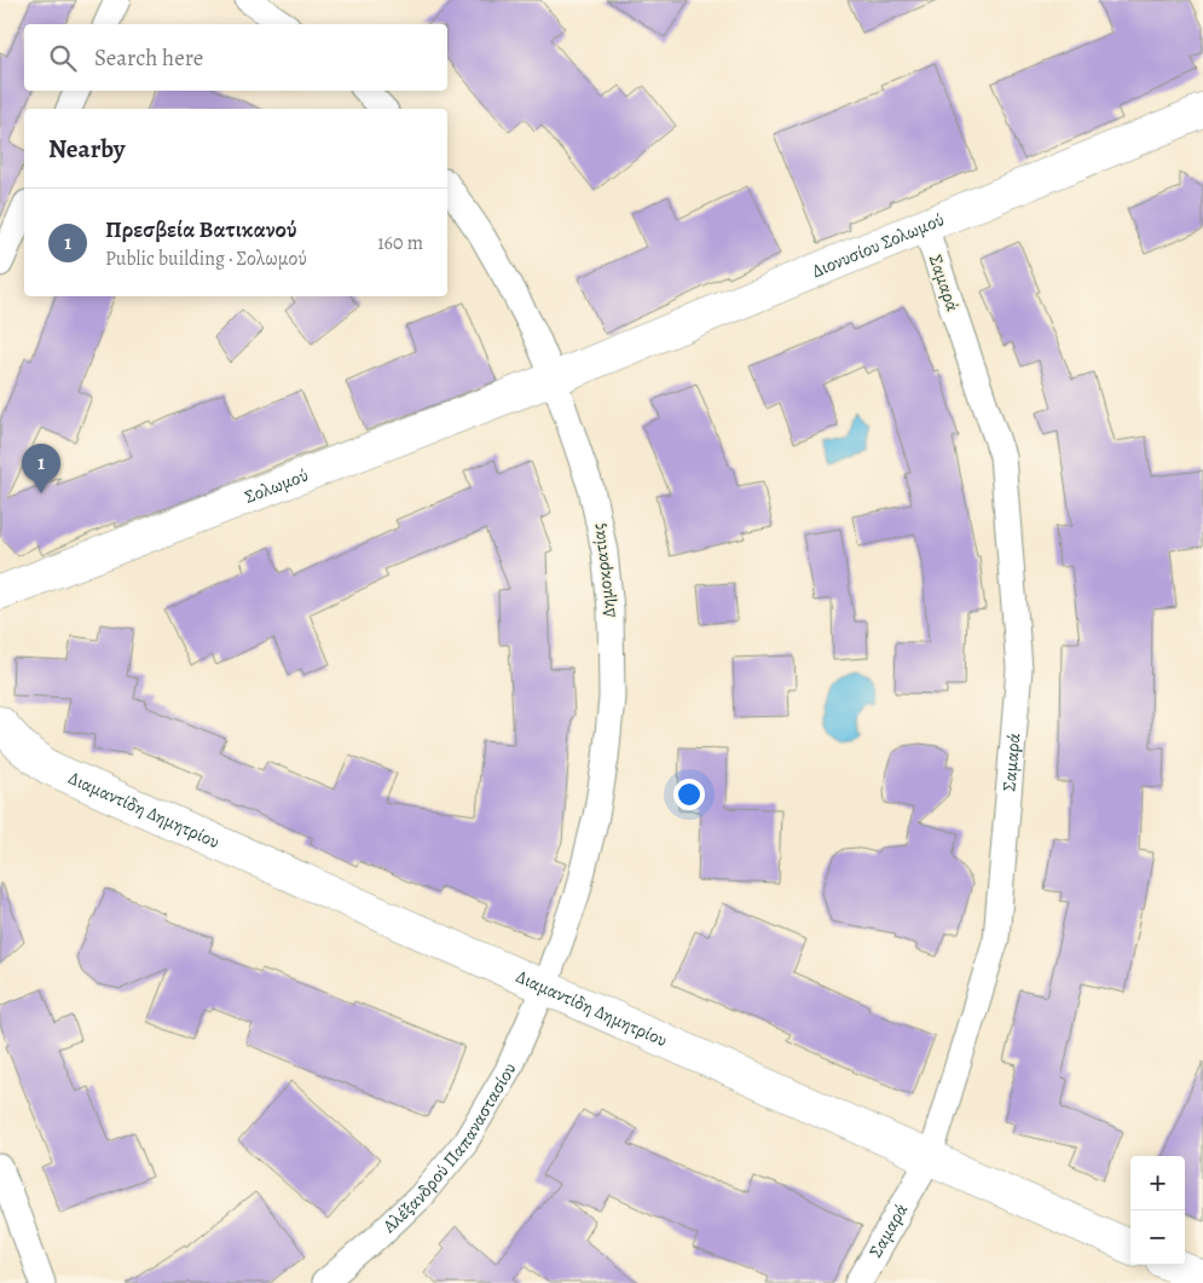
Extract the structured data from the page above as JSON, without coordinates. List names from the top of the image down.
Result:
{
  "streets": {
    "street": [
      "Διονυσίου Σολωμού",
      "Σαμαρά",
      "Σολωμού",
      "Δημοκρατίας",
      "Διαμαντίδη Δημητρίου",
      "Αλέξανδρού Παπαναστασίου"
    ]
  },
  "crossings": [
    ["Διονυσίου Σολωμού", "Σαμαρά"],
    ["Διονυσίου Σολωμού", "Σολωμού"],
    ["Διονυσίου Σολωμού", "Δημοκρατίας"],
    ["Σαμαρά", "Διαμαντίδη Δημητρίου"],
    ["Σολωμού", "Δημοκρατίας"],
    ["Δημοκρατίας", "Διαμαντίδη Δημητρίου"],
    ["Δημοκρατίας", "Αλέξανδρού Παπαναστασίου"],
    ["Διαμαντίδη Δημητρίου", "Αλέξανδρού Παπαναστασίου"]
  ],
  "page": {
    "search": "Search here",
    "heading": "Nearby",
    "list": [
      {
        "mark": "1",
        "name": "Πρεσβεία Βατικανού",
        "note": "Public building · Σολωμού",
        "value": "160 m"
      }
    ],
    "pins": "1",
    "map_buttons": ["+", "−"]
  }
}
